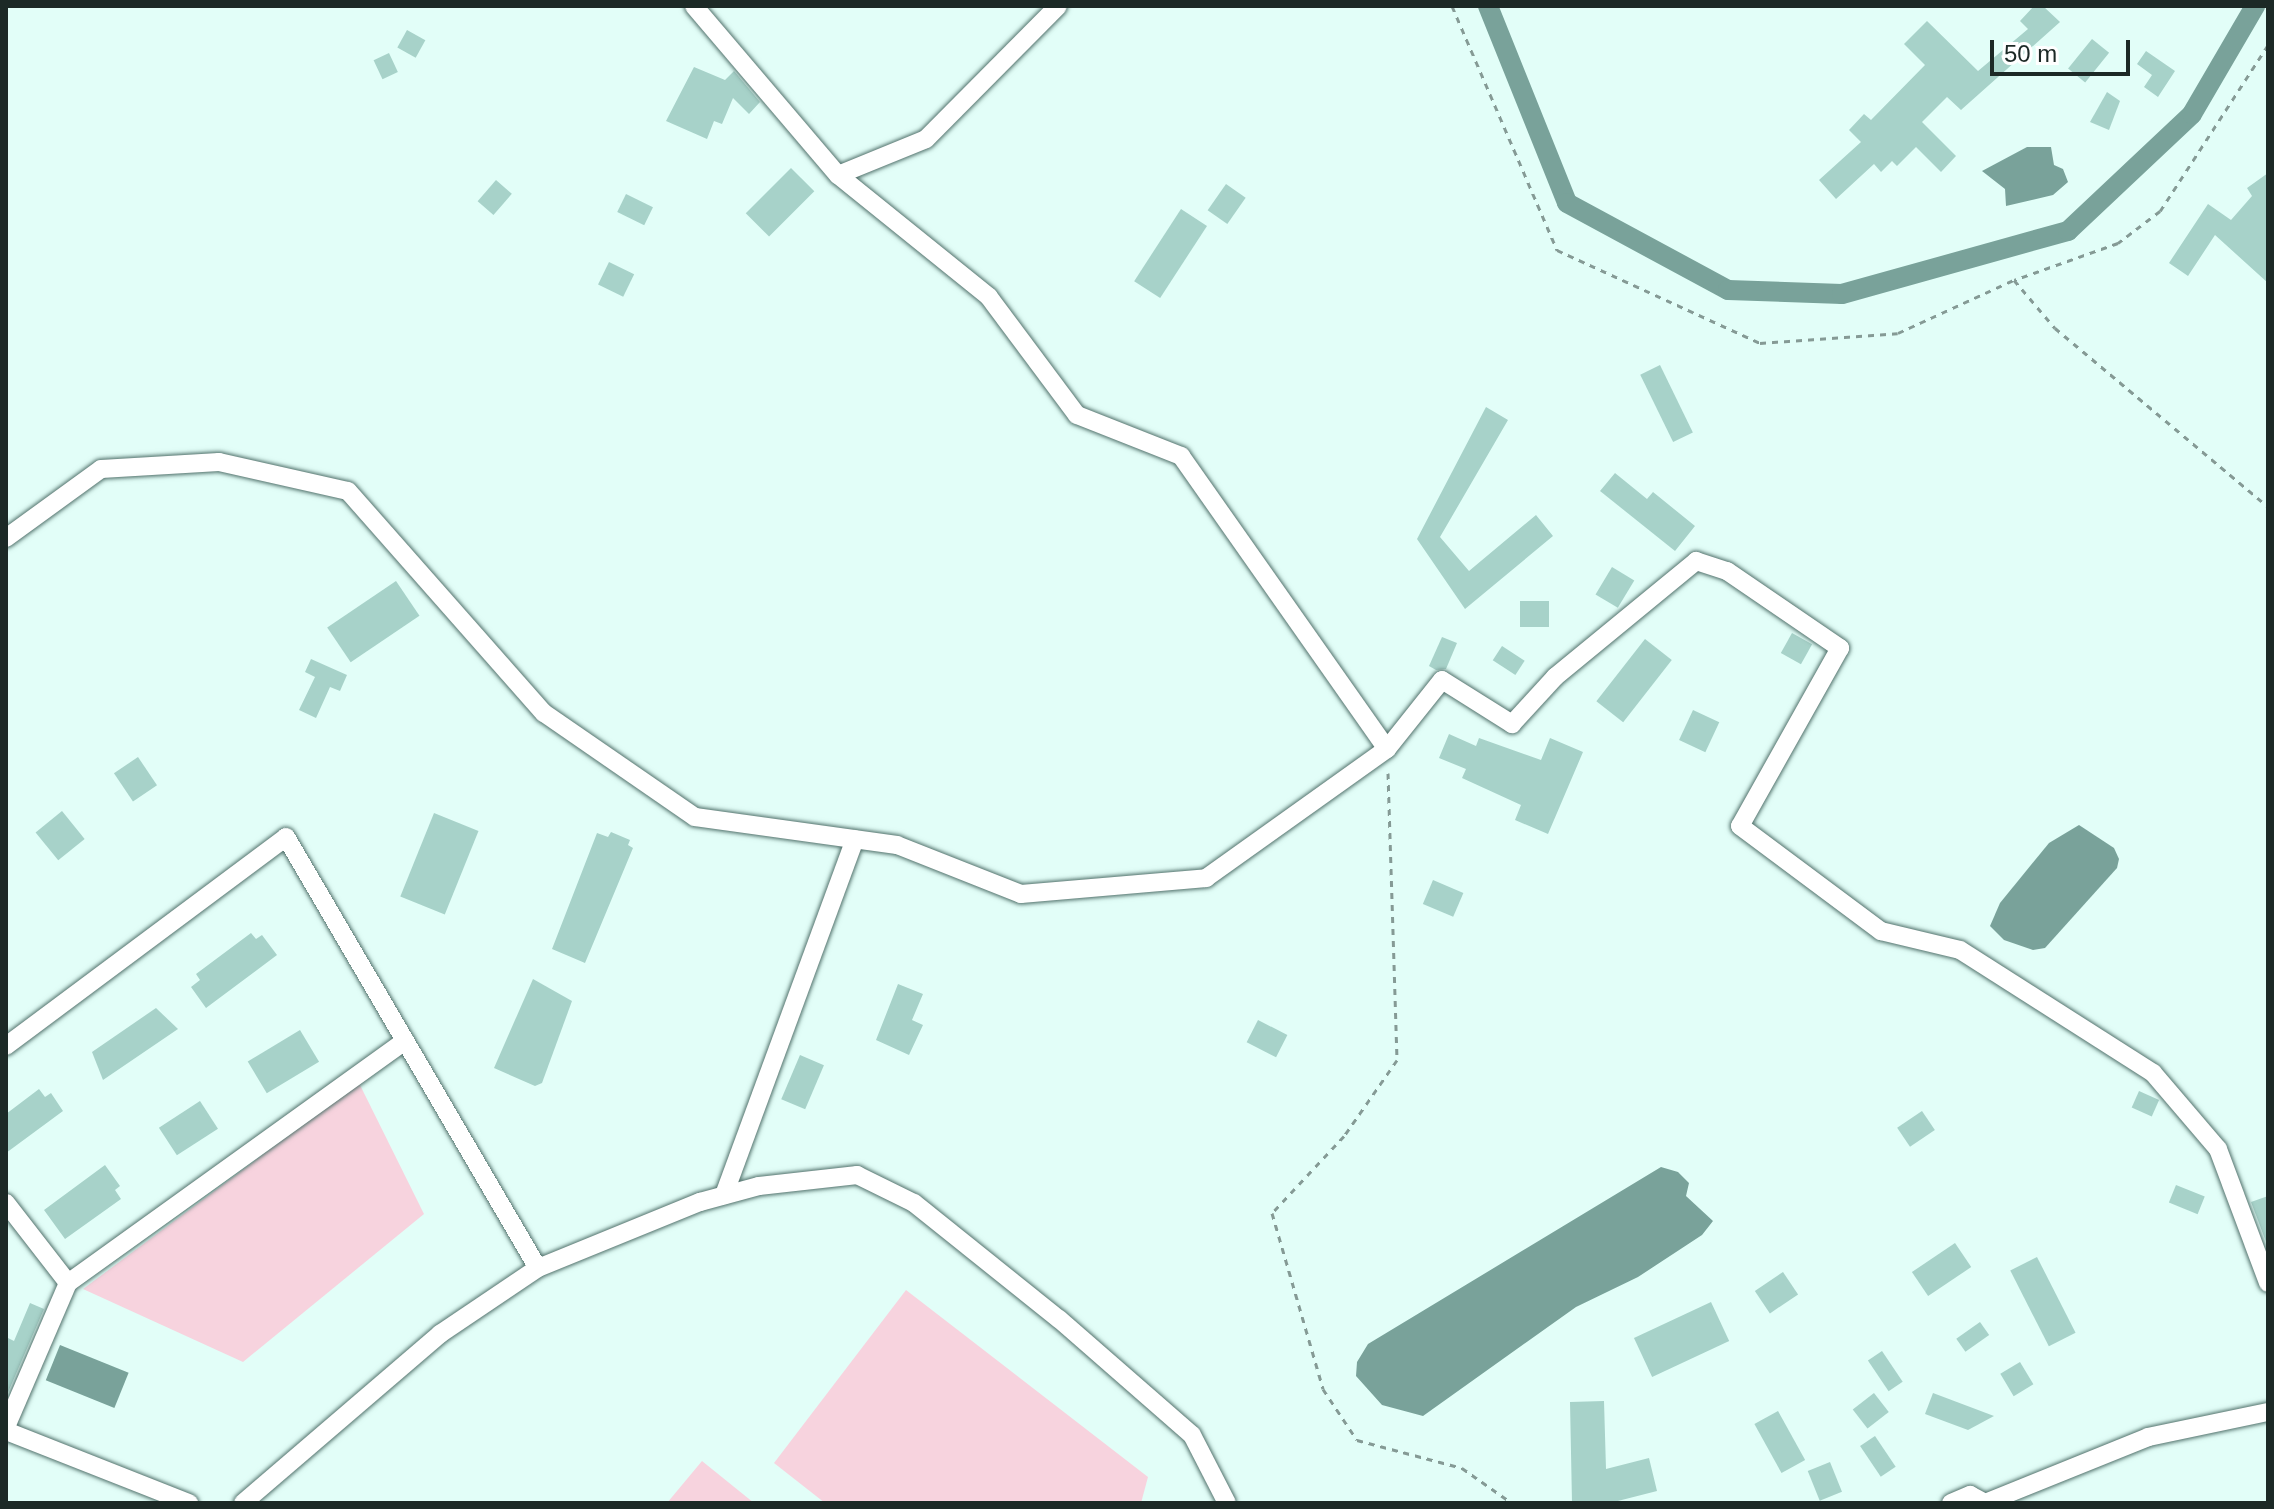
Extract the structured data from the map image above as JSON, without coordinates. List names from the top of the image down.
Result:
{
  "scale_bar": "50 m"
}
